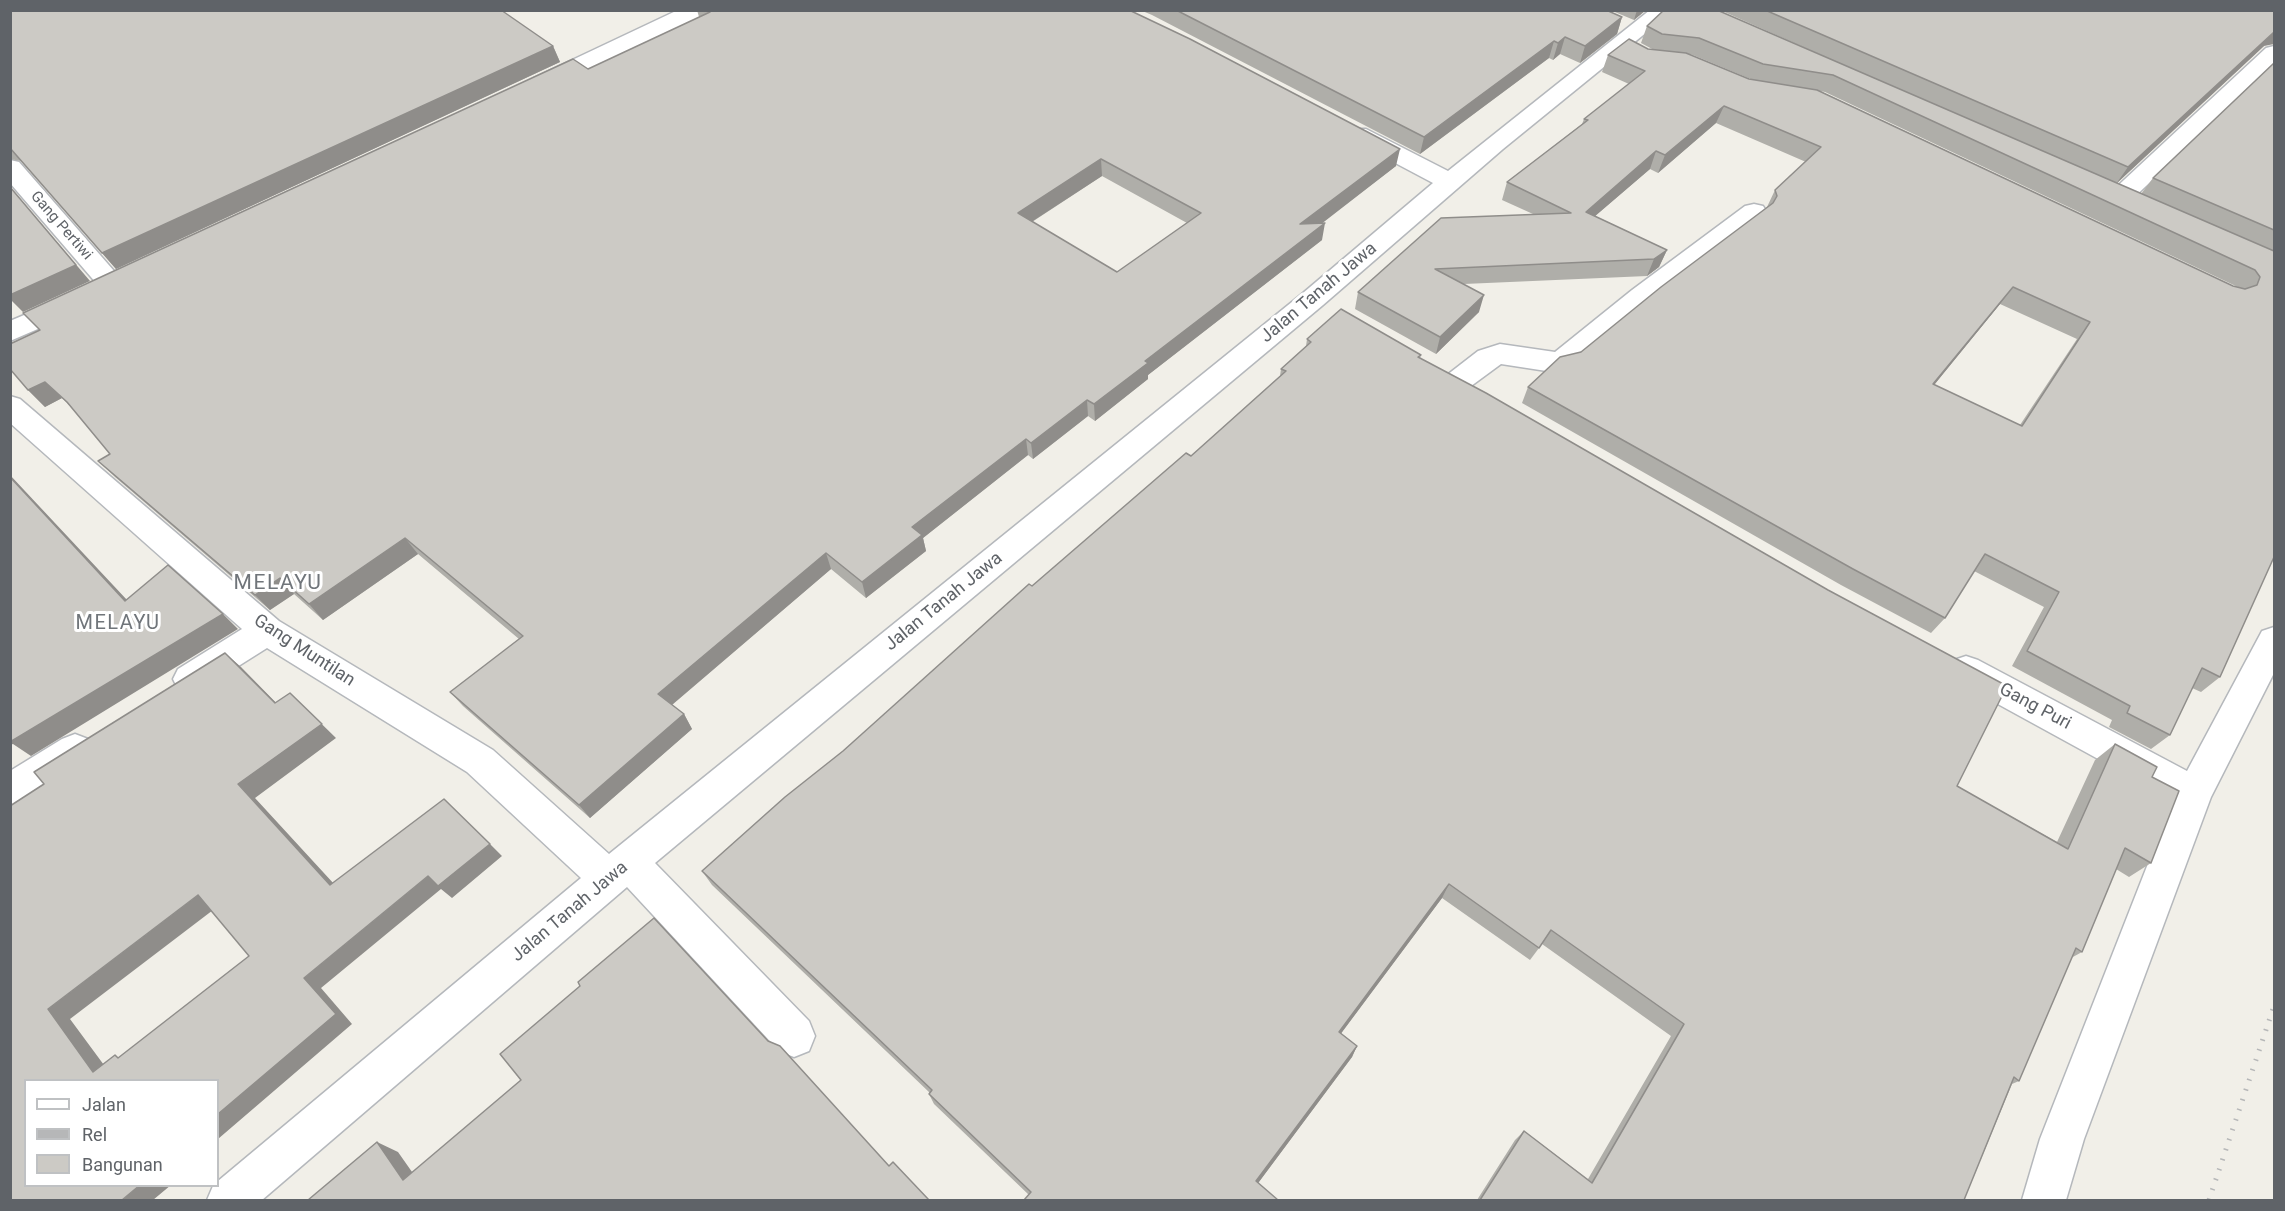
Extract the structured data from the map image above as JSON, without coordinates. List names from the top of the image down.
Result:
{
  "streets": {
    "street": [
      "Gang Pertiwi",
      "Jalan Tanah Jawa",
      "Gang Muntilan",
      "Gang Puri"
    ]
  },
  "crossings": [
    ["Jalan Tanah Jawa", "Gang Muntilan"]
  ],
  "districts": ["MELAYU", "MELAYU"],
  "legend": ["Jalan", "Rel", "Bangunan"]
}
